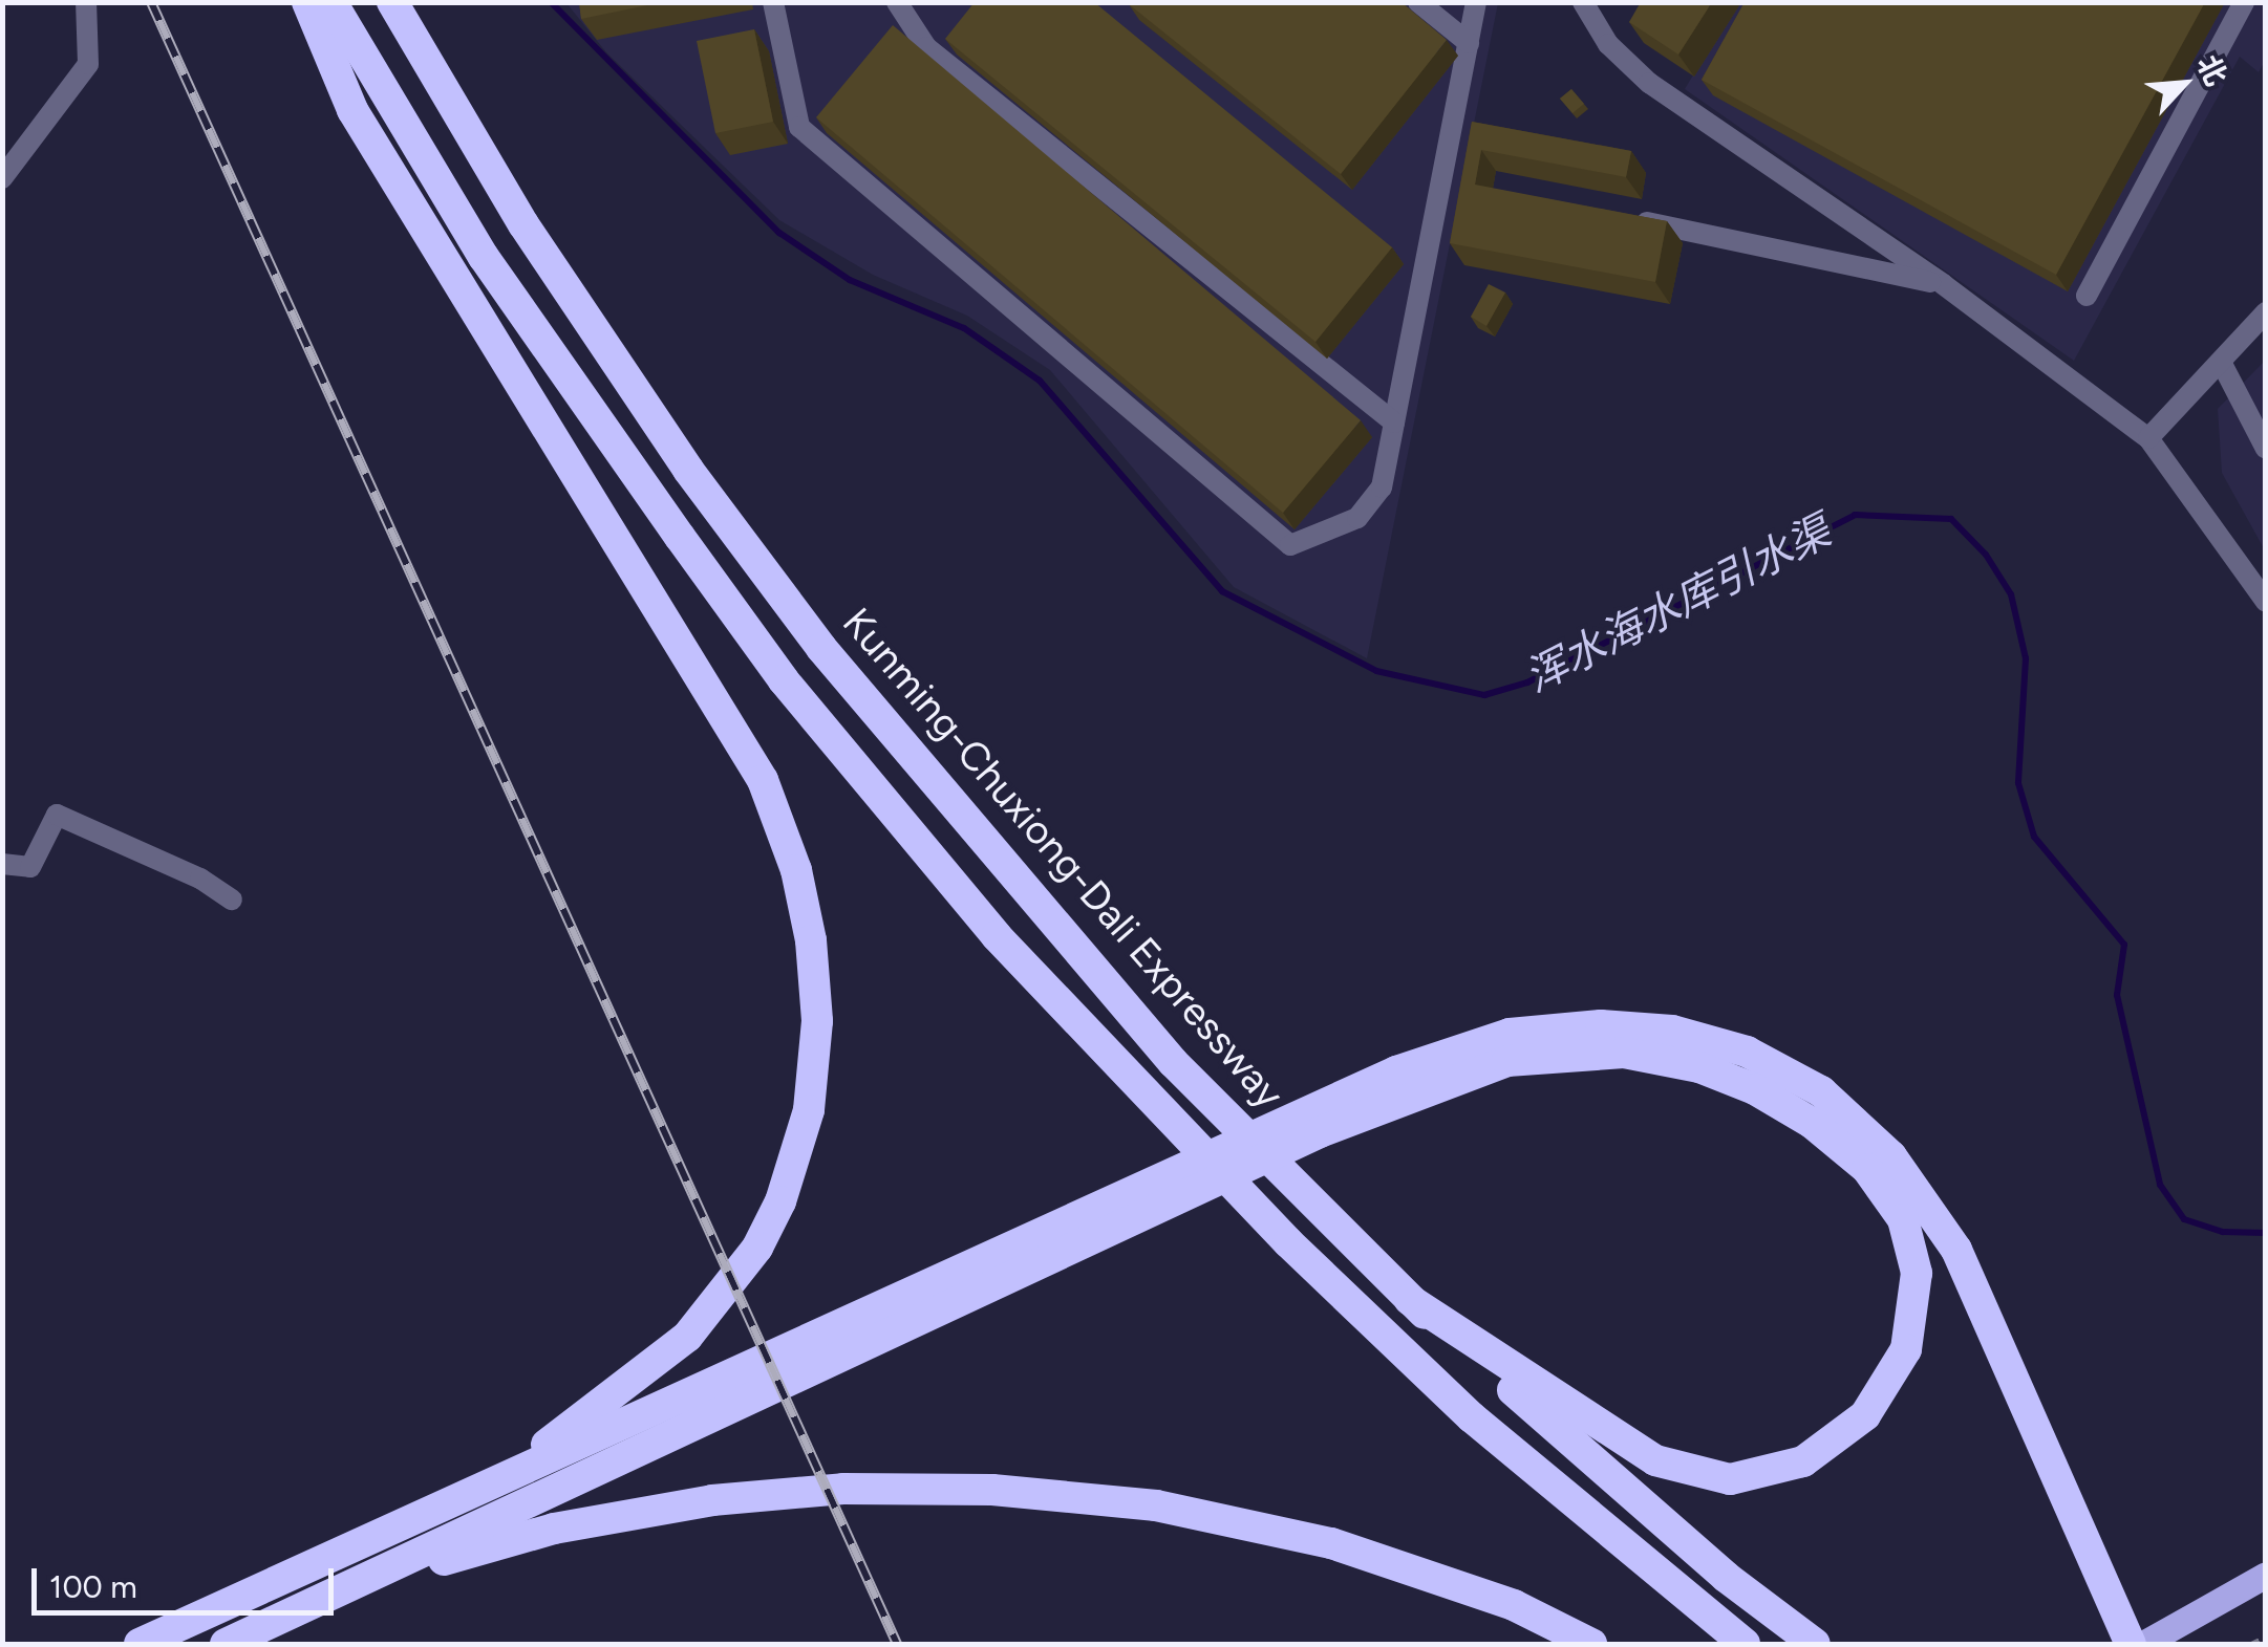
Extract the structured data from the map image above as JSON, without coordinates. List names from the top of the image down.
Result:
{
  "streets": {
    "highway": ["Kunming-Chuxiong-Dali Expressway"]
  },
  "water": ["浑水海水库引水渠"],
  "scale_bar": "100 m",
  "north": "top right"
}
